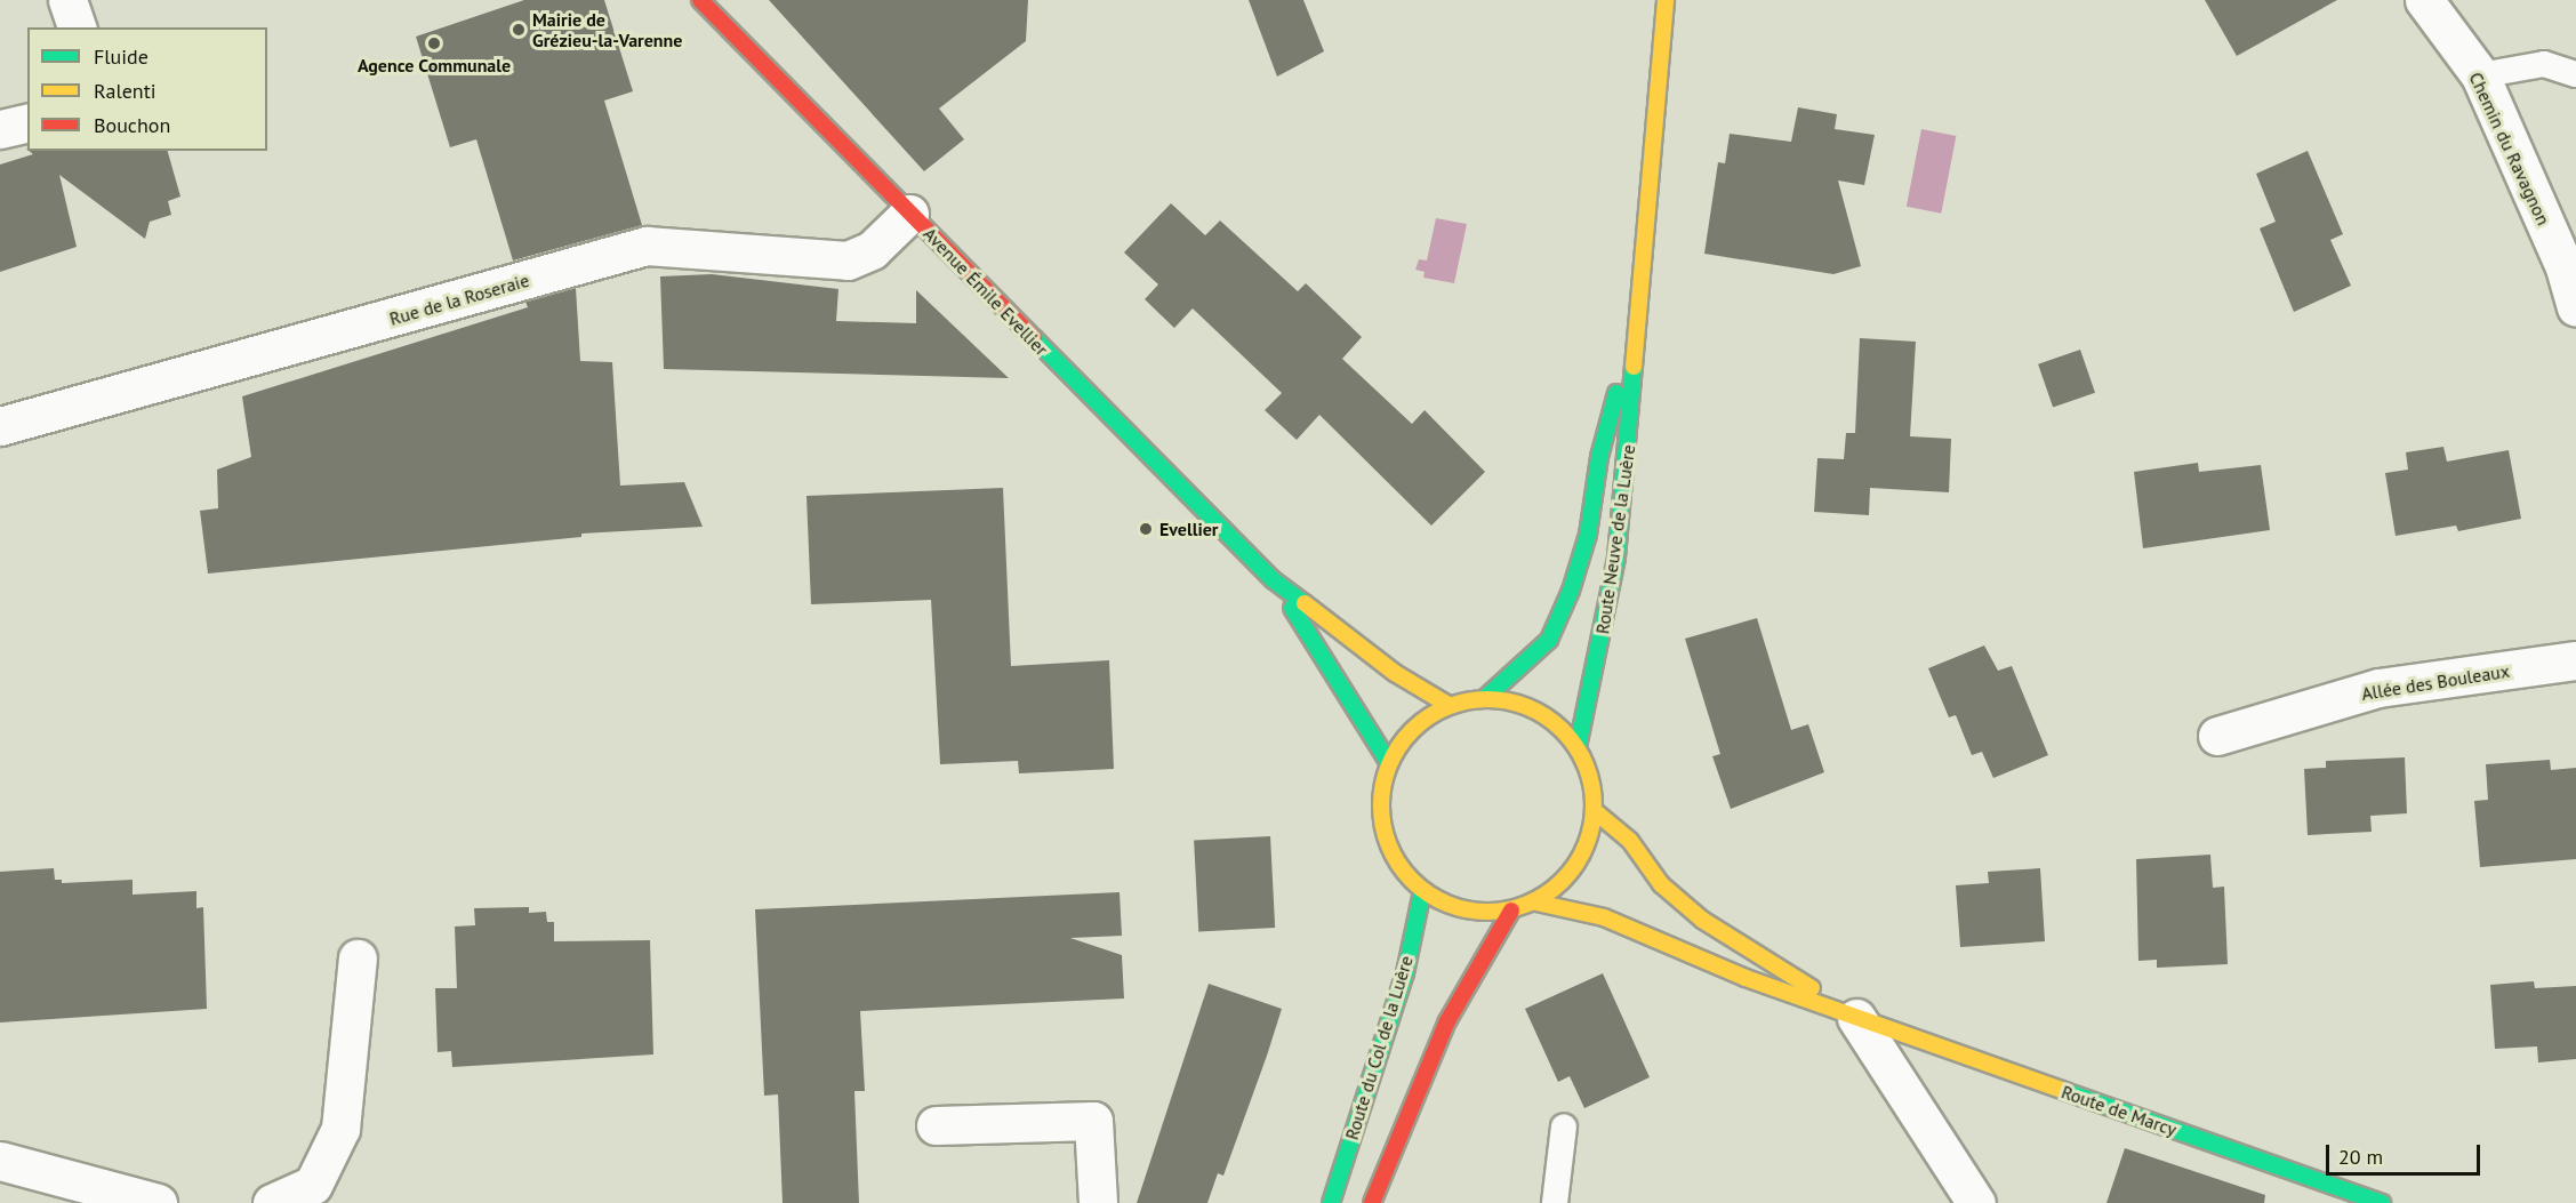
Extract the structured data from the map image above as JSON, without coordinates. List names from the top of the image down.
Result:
{
  "streets": {
    "main road": [
      "Avenue Émile Evellier",
      "Route Neuve de la Luère",
      "Route du Col de la Luère",
      "Route de Marcy"
    ],
    "street": ["Chemin du Ravagnon", "Rue de la Roseraie", "Allée des Bouleaux"]
  },
  "crossings": [
    ["Avenue Émile Evellier", "Rue de la Roseraie"],
    ["Avenue Émile Evellier", "Route Neuve de la Luère"],
    ["Avenue Émile Evellier", "Route du Col de la Luère"],
    ["Avenue Émile Evellier", "Route de Marcy"],
    ["Route Neuve de la Luère", "Route du Col de la Luère"],
    ["Route Neuve de la Luère", "Route de Marcy"],
    ["Route du Col de la Luère", "Route de Marcy"]
  ],
  "places": ["Mairie de Grézieu-la-Varenne", "Agence Communale", "Evellier"],
  "legend": ["Fluide", "Ralenti", "Bouchon"],
  "scale_bar": "20 m"
}
